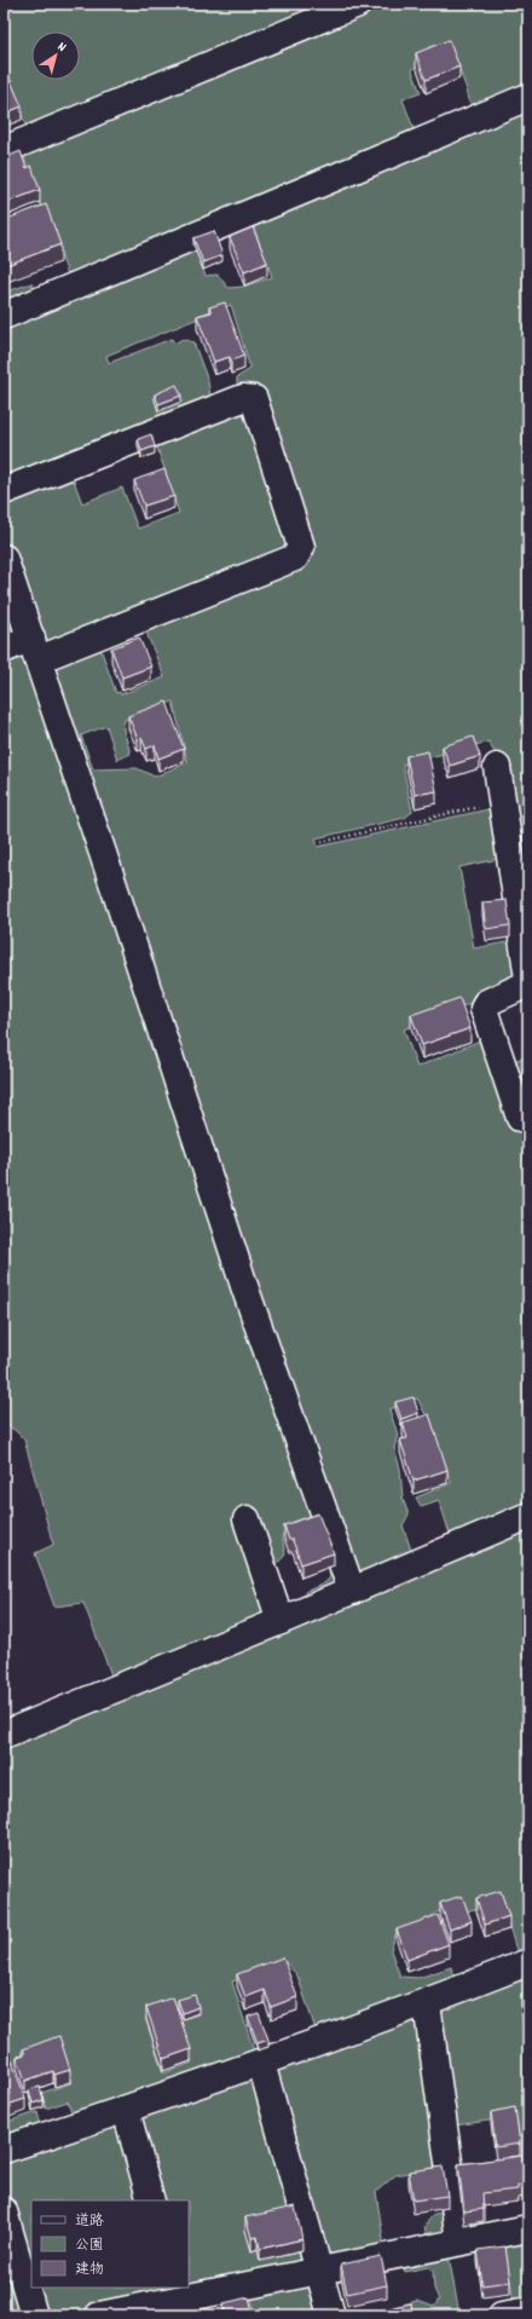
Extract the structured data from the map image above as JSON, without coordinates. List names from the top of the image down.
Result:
{
  "legend": ["道路", "公園", "建物"],
  "north": "top right"
}
